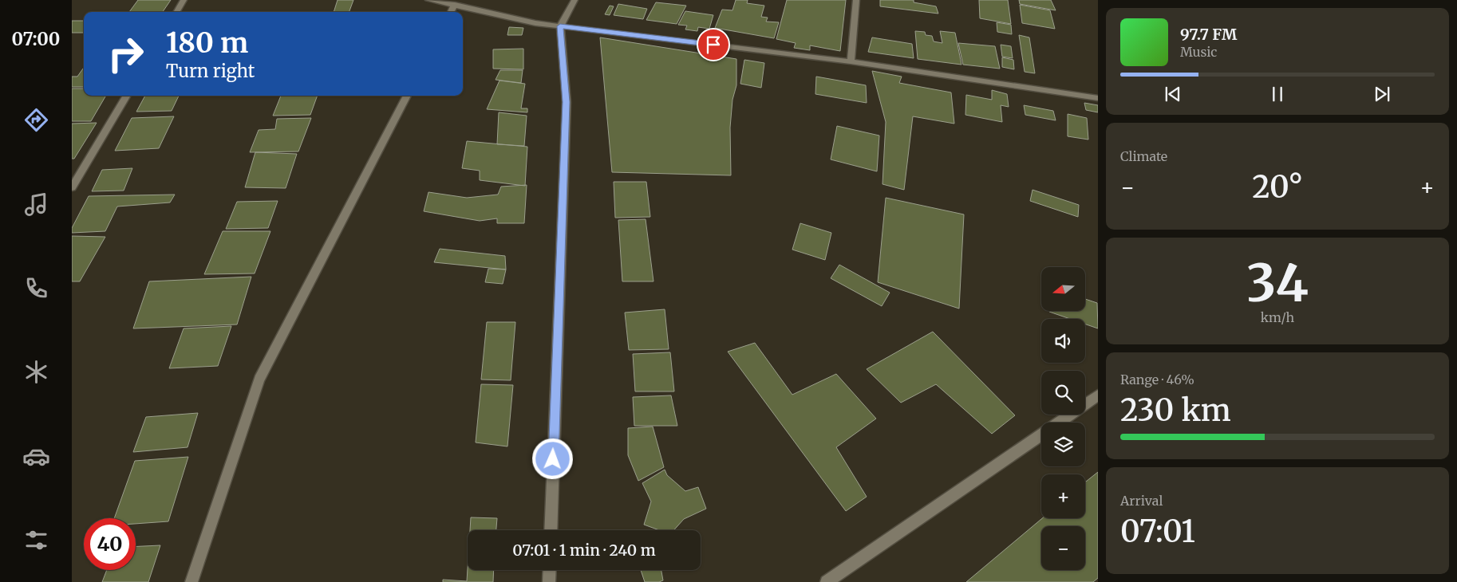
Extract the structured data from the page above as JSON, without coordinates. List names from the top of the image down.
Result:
{
  "north": "left",
  "page": {
    "tabs": "07:00",
    "turn": ["180 m", "Turn right"],
    "song": ["97.7 FM", "Music"],
    "tile": [
      "Climate",
      ["34", "km/h"],
      ["Range · 46%", "230 km"],
      ["Arrival", "07:01"]
    ],
    "heat": ["−", "20°", "+"],
    "map_buttons": ["+", "−"],
    "limit": "40",
    "trip": "07:01 · 1 min · 240 m"
  }
}
